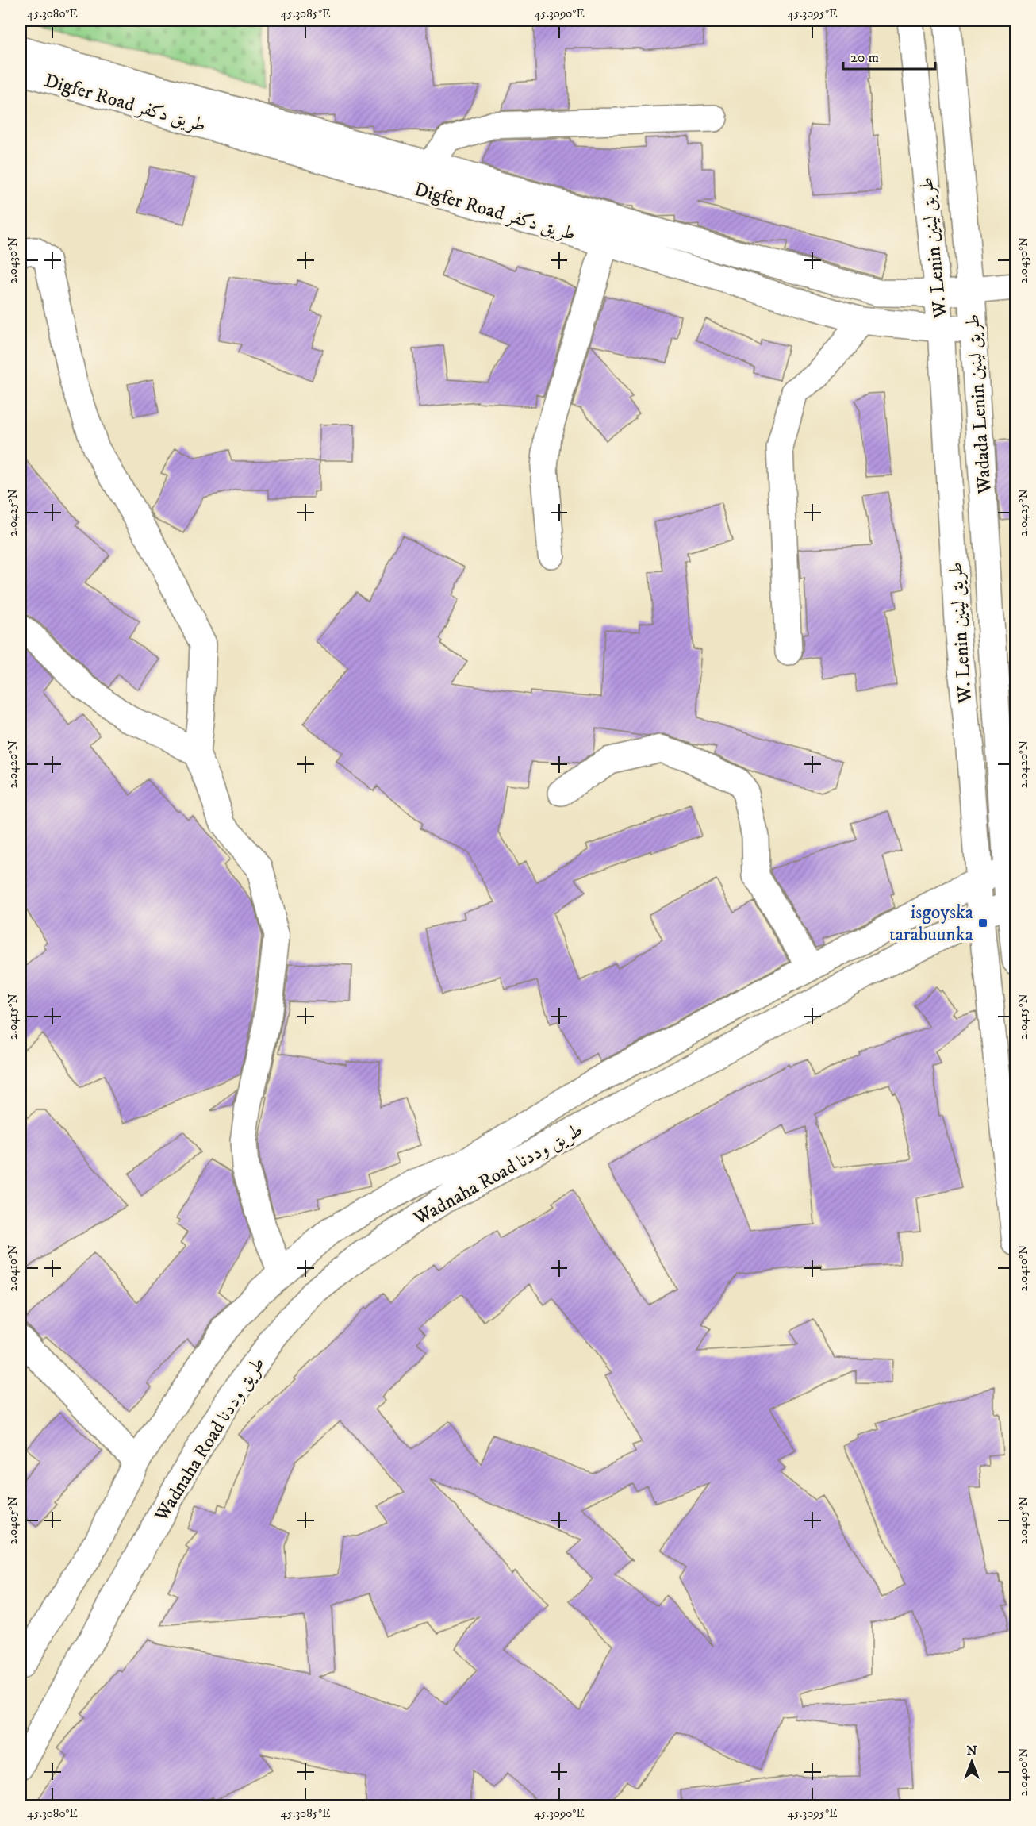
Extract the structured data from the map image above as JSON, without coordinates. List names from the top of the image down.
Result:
{
  "streets": {
    "street": [
      "Digfer Road طريق دكفر",
      "W. Lenin طريق لينين",
      "Wadada Lenin طريق لينين",
      "Wadnaha Road طريق وددنا"
    ]
  },
  "crossings": [
    ["Digfer Road طريق دكفر", "W. Lenin طريق لينين"],
    ["Digfer Road طريق دكفر", "Wadada Lenin طريق لينين"],
    ["W. Lenin طريق لينين", "Wadnaha Road طريق وددنا"],
    ["Wadada Lenin طريق لينين", "Wadnaha Road طريق وددنا"]
  ],
  "places": {
    "transit": ["isgoyska tarabuunka"]
  },
  "scale_bar": "20 m",
  "north": "top",
  "coordinates": [
    "45.3080°E",
    "45.3085°E",
    "45.3090°E",
    "45.3095°E",
    "2.0430°N",
    "2.0425°N",
    "2.0420°N",
    "2.0415°N",
    "2.0410°N",
    "2.0405°N",
    "2.0400°N"
  ]
}
